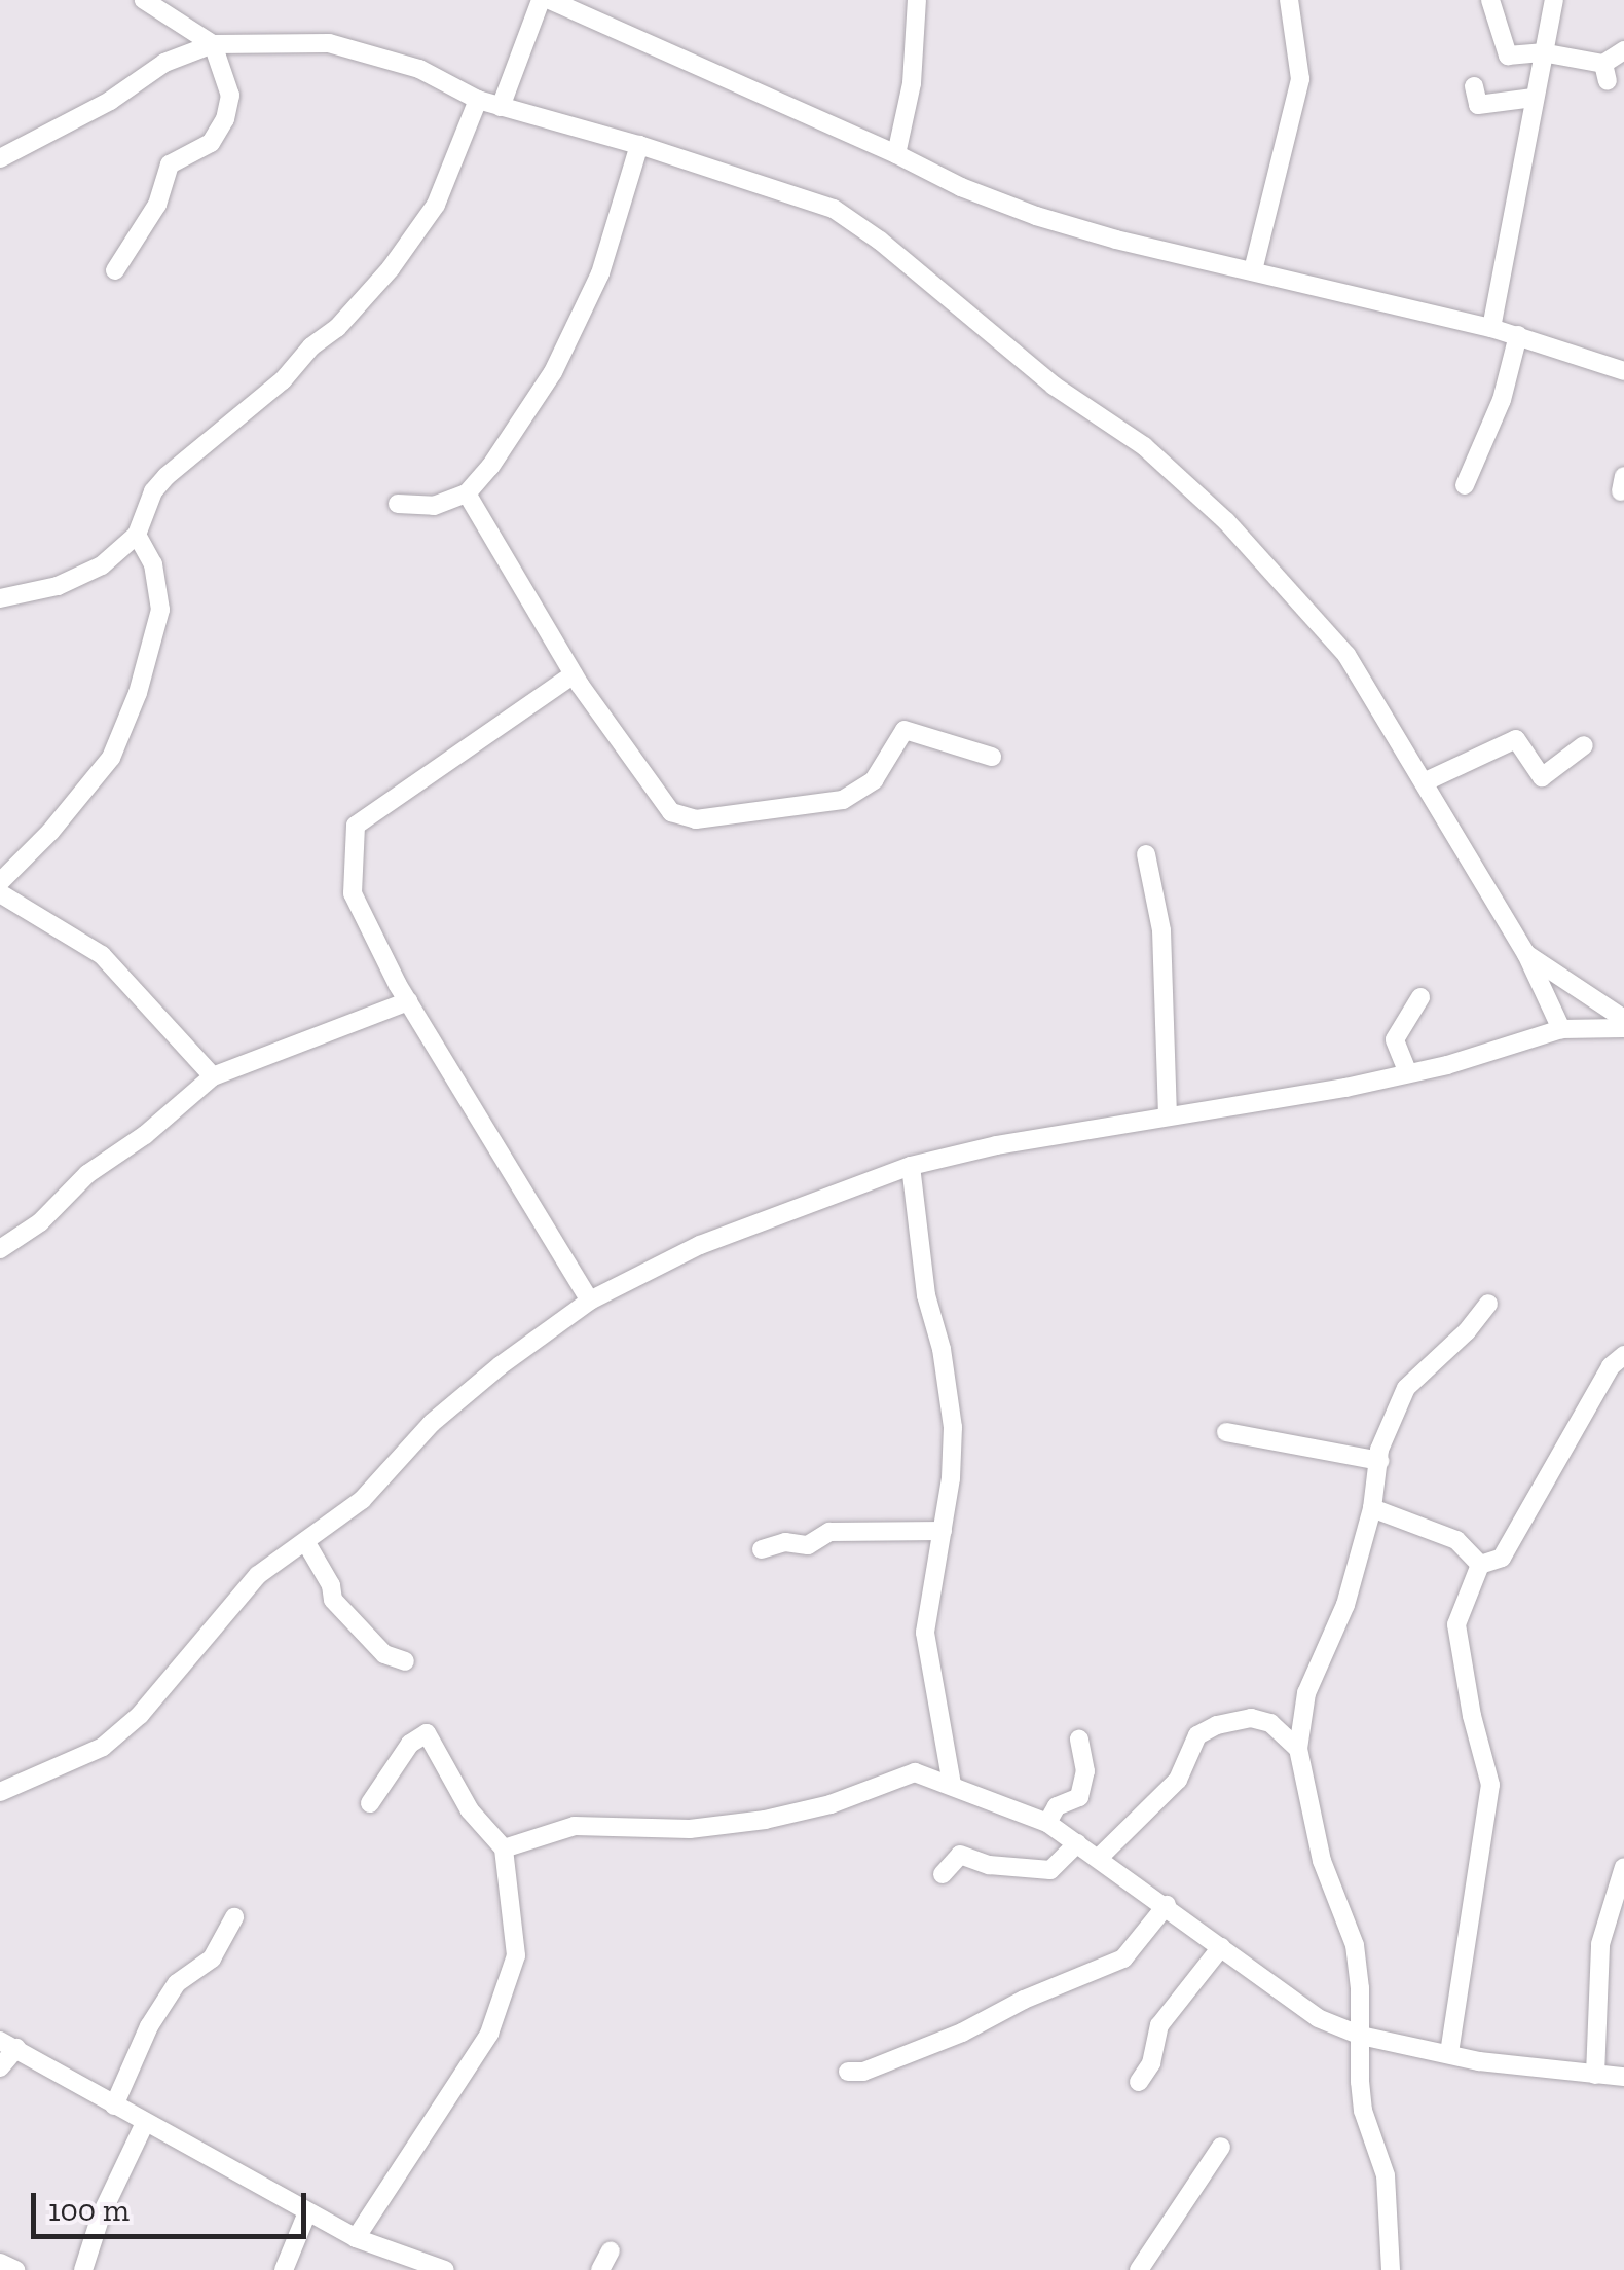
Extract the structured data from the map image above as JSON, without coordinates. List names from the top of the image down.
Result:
{
  "scale_bar": "100 m"
}
